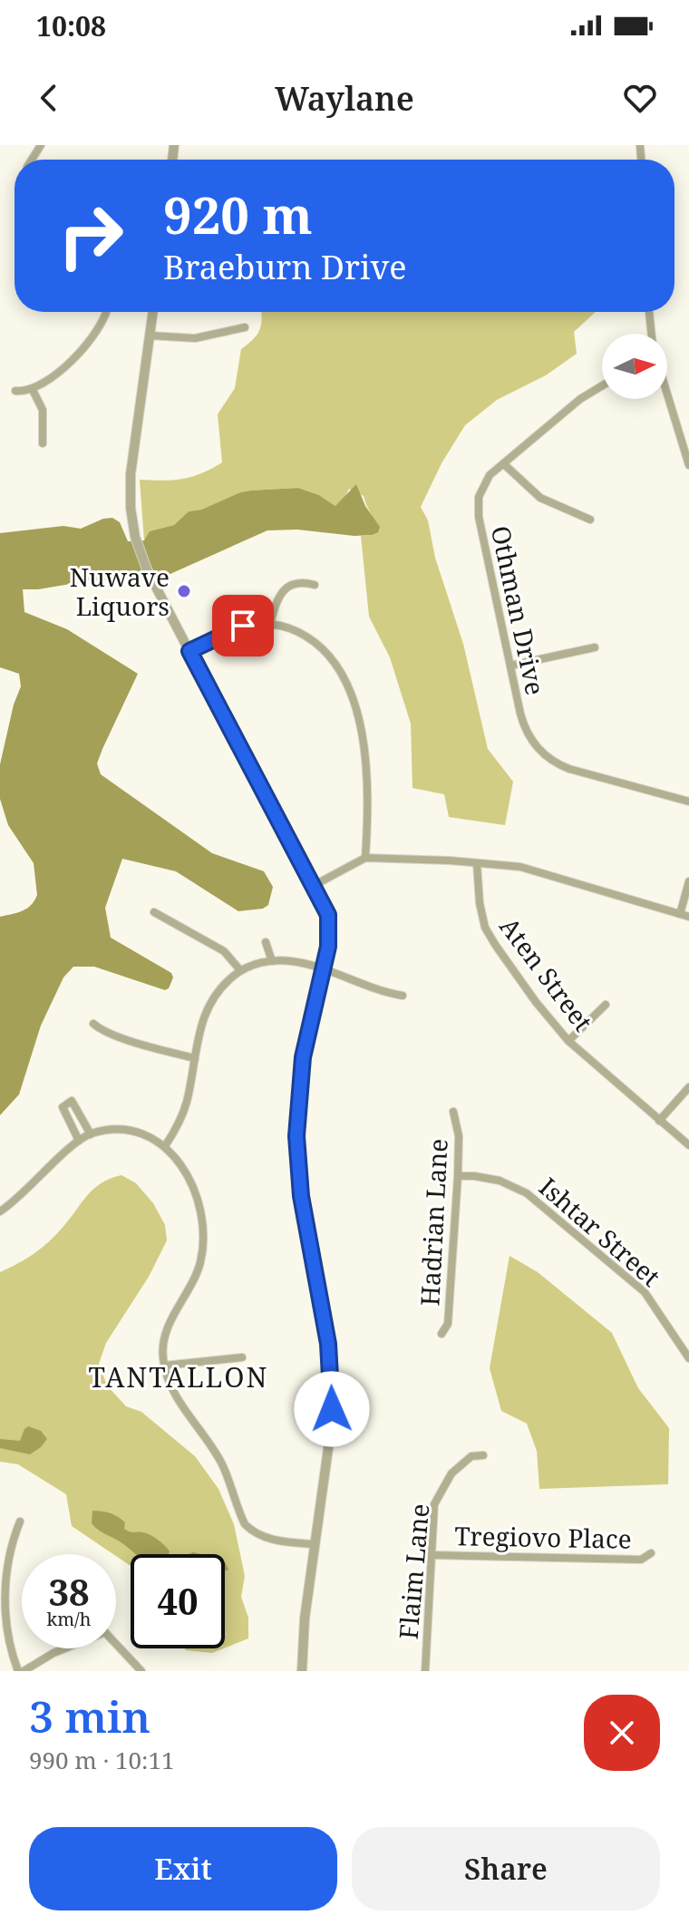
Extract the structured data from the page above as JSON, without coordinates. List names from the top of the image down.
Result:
{
  "streets": {
    "street": [
      "Othman Drive",
      "Aten Street",
      "Hadrian Lane",
      "Ishtar Street",
      "Tregiovo Place",
      "Flaim Lane"
    ]
  },
  "crossings": [
    ["Hadrian Lane", "Ishtar Street"],
    ["Tregiovo Place", "Flaim Lane"]
  ],
  "districts": ["TANTALLON"],
  "places": ["Nuwave Liquors"],
  "north": "right",
  "page": {
    "status": "10:08",
    "header": "Waylane",
    "turn": ["920 m", "Braeburn Drive"],
    "speed": "38 km/h",
    "limit": "40",
    "heading": ["3 min", "990 m · 10:11"],
    "buttons": ["Exit", "Share"]
  }
}
